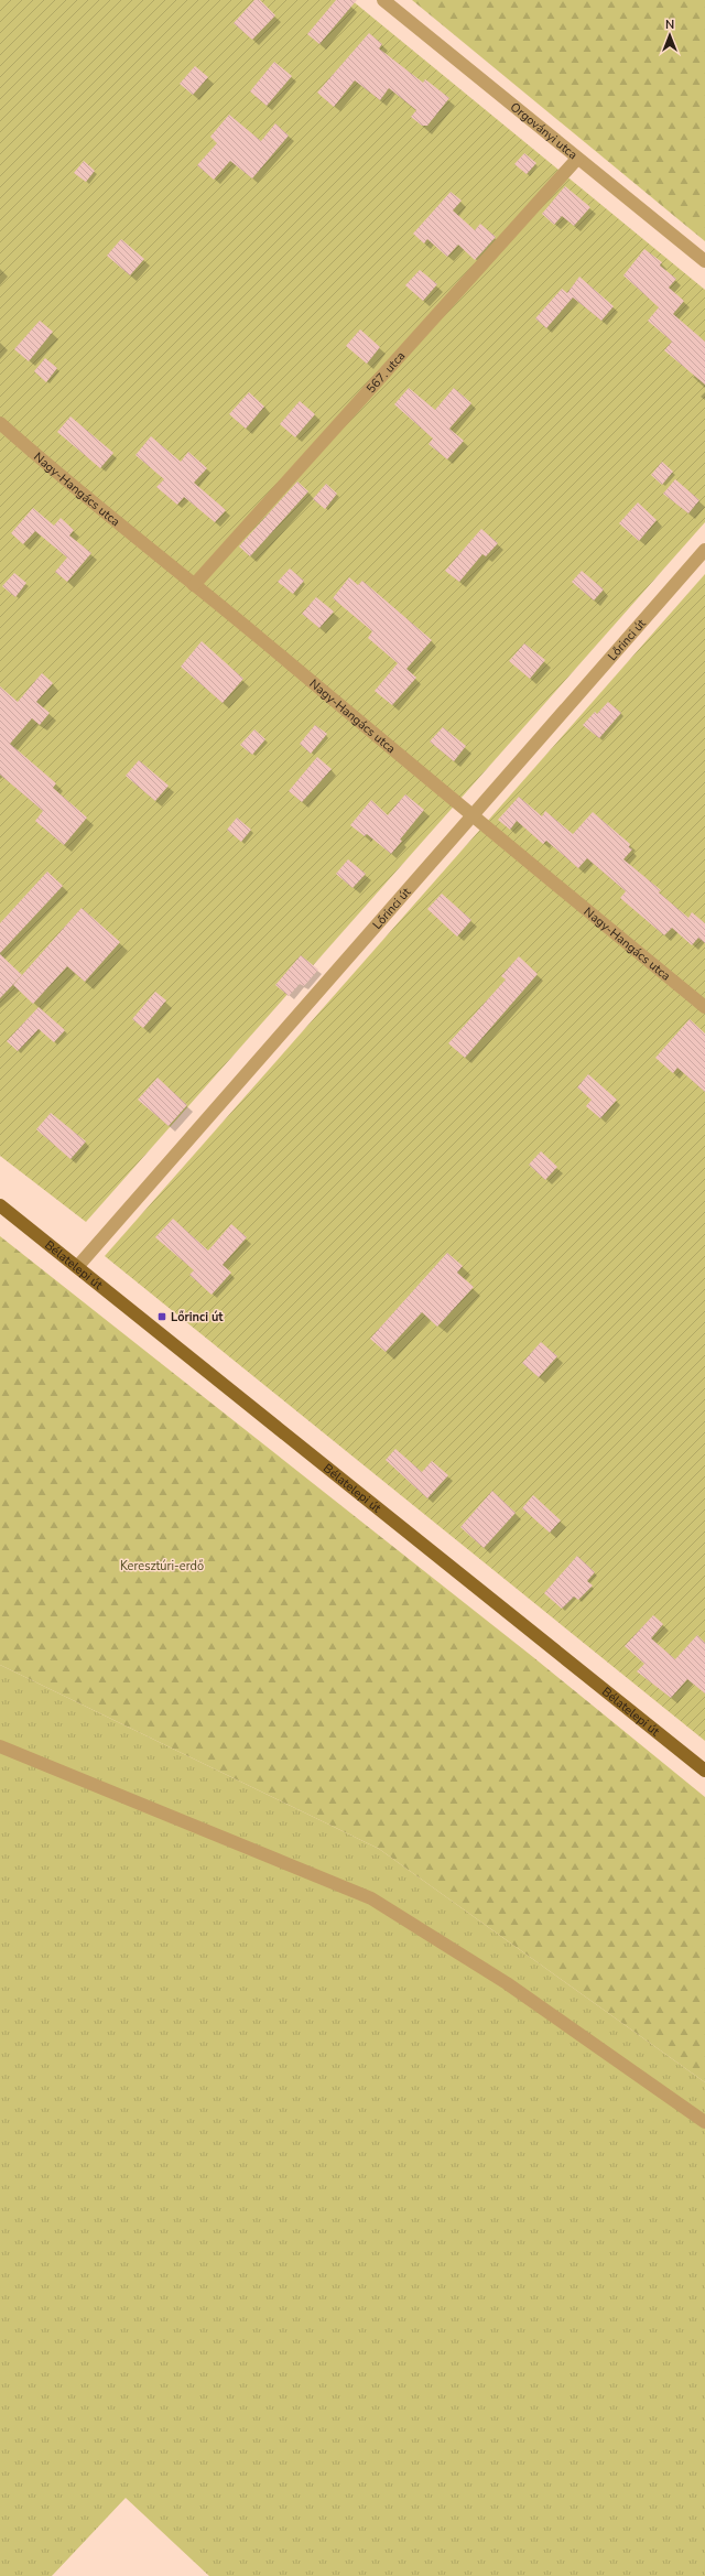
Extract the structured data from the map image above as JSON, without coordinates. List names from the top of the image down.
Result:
{
  "streets": {
    "main road": ["Bélatelepi út"],
    "street": [
      "Orgoványi utca",
      "567. utca",
      "Nagy-Hangács utca",
      "Lőrinci út"
    ]
  },
  "crossings": [
    ["Orgoványi utca", "567. utca"],
    ["567. utca", "Nagy-Hangács utca"],
    ["Nagy-Hangács utca", "Lőrinci út"],
    ["Lőrinci út", "Bélatelepi út"]
  ],
  "parks": ["Keresztúri-erdő"],
  "places": {
    "transit": ["Lőrinci út"]
  },
  "north": "top"
}
